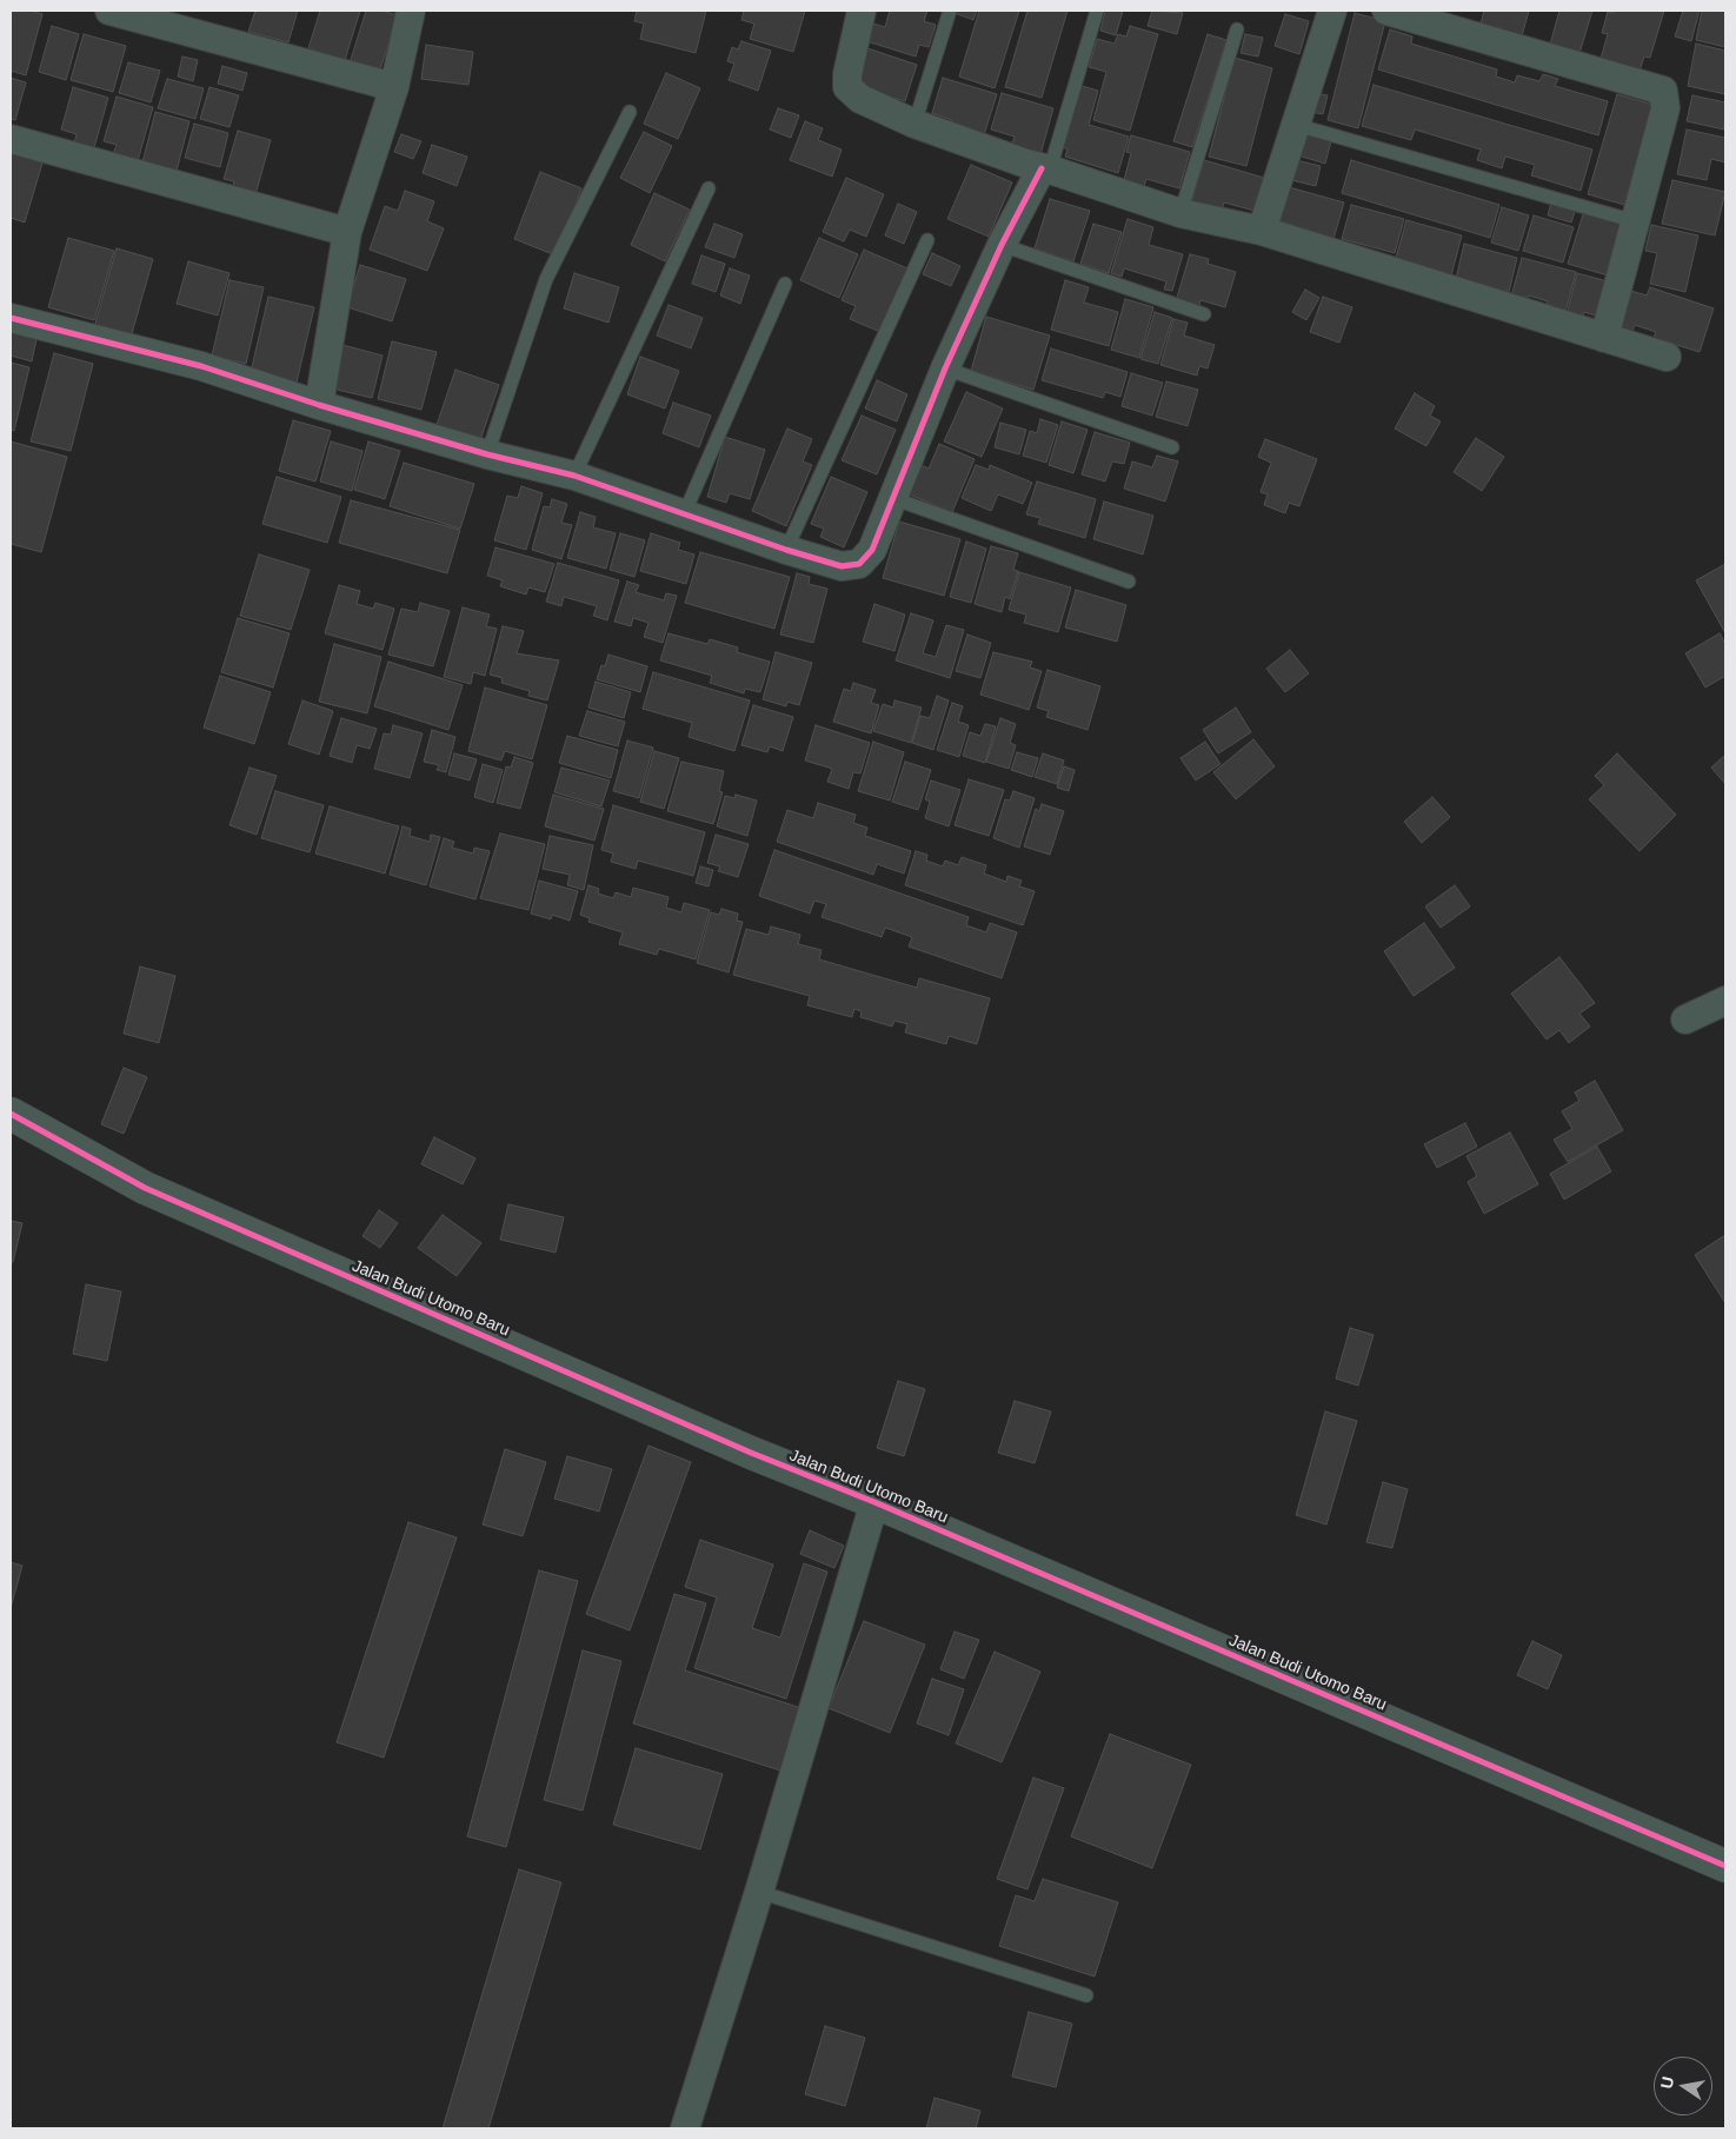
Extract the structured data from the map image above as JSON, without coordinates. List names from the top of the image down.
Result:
{
  "streets": {
    "street": ["Jalan Budi Utomo Baru"]
  },
  "north": "left"
}
